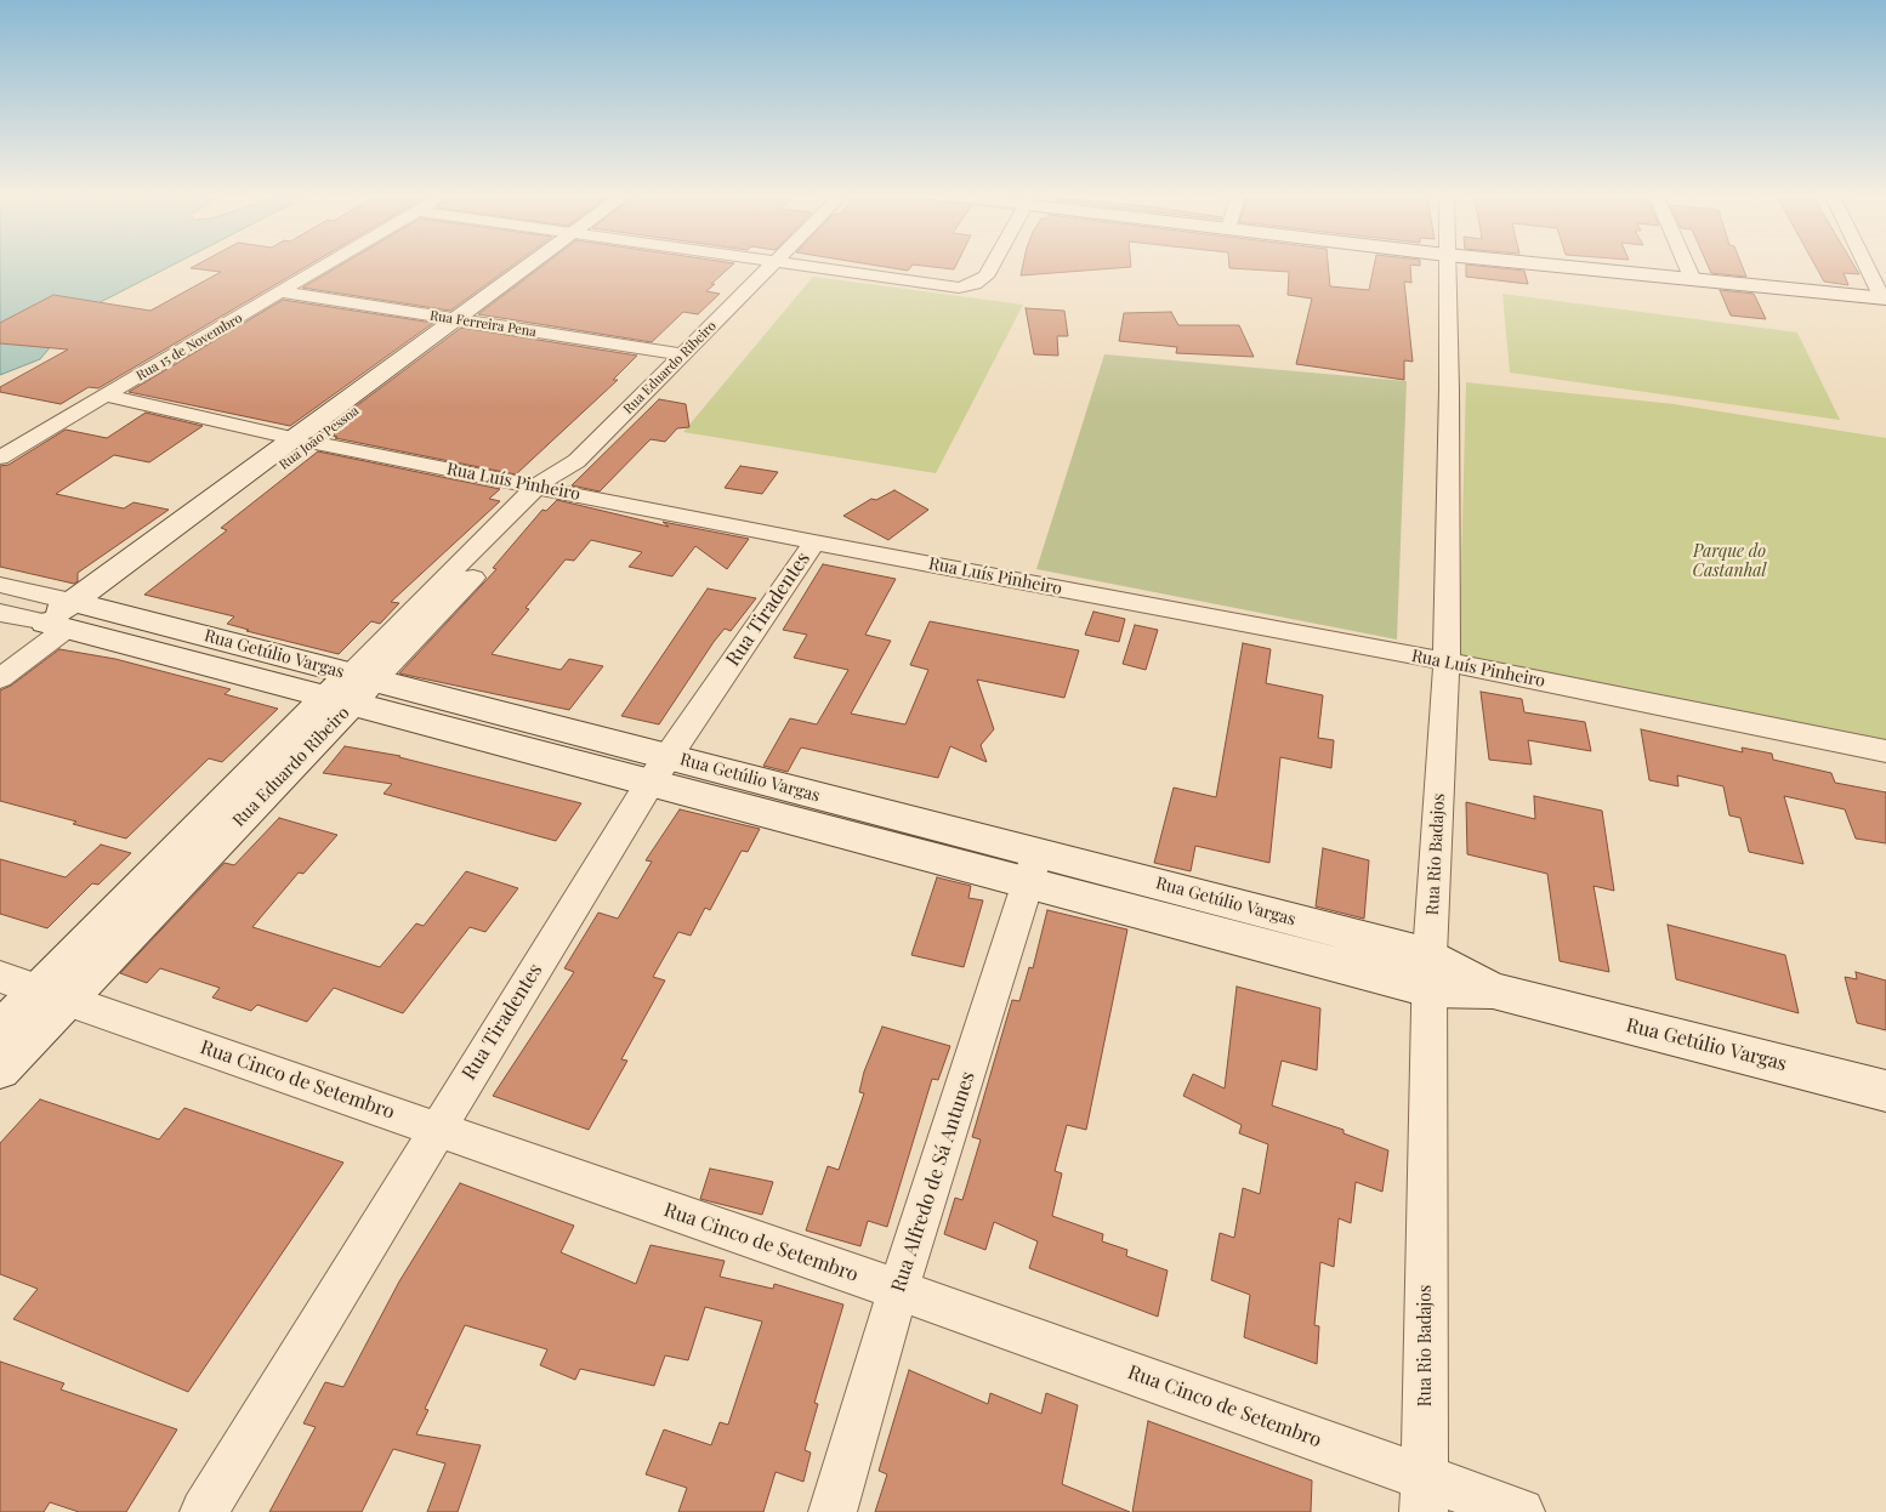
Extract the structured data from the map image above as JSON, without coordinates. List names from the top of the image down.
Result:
{
  "streets": {
    "street": [
      "Rua Ferreira Pena",
      "Rua 15 de Novembro",
      "Rua Eduardo Ribeiro",
      "Rua João Pessoa",
      "Rua Luís Pinheiro",
      "Rua Tiradentes",
      "Rua Getúlio Vargas",
      "Rua Rio Badajos",
      "Rua Cinco de Setembro",
      "Rua Alfredo de Sá Antunes"
    ]
  },
  "crossings": [
    ["Rua Ferreira Pena", "Rua 15 de Novembro"],
    ["Rua Ferreira Pena", "Rua Eduardo Ribeiro"],
    ["Rua Ferreira Pena", "Rua João Pessoa"],
    ["Rua 15 de Novembro", "Rua Luís Pinheiro"],
    ["Rua Eduardo Ribeiro", "Rua Luís Pinheiro"],
    ["Rua Eduardo Ribeiro", "Rua Getúlio Vargas"],
    ["Rua Eduardo Ribeiro", "Rua Cinco de Setembro"],
    ["Rua João Pessoa", "Rua Luís Pinheiro"],
    ["Rua João Pessoa", "Rua Getúlio Vargas"],
    ["Rua Luís Pinheiro", "Rua Tiradentes"],
    ["Rua Luís Pinheiro", "Rua Rio Badajos"],
    ["Rua Tiradentes", "Rua Getúlio Vargas"],
    ["Rua Tiradentes", "Rua Cinco de Setembro"],
    ["Rua Getúlio Vargas", "Rua Rio Badajos"],
    ["Rua Getúlio Vargas", "Rua Alfredo de Sá Antunes"],
    ["Rua Rio Badajos", "Rua Cinco de Setembro"],
    ["Rua Cinco de Setembro", "Rua Alfredo de Sá Antunes"]
  ],
  "parks": ["Parque do Castanhal"]
}
